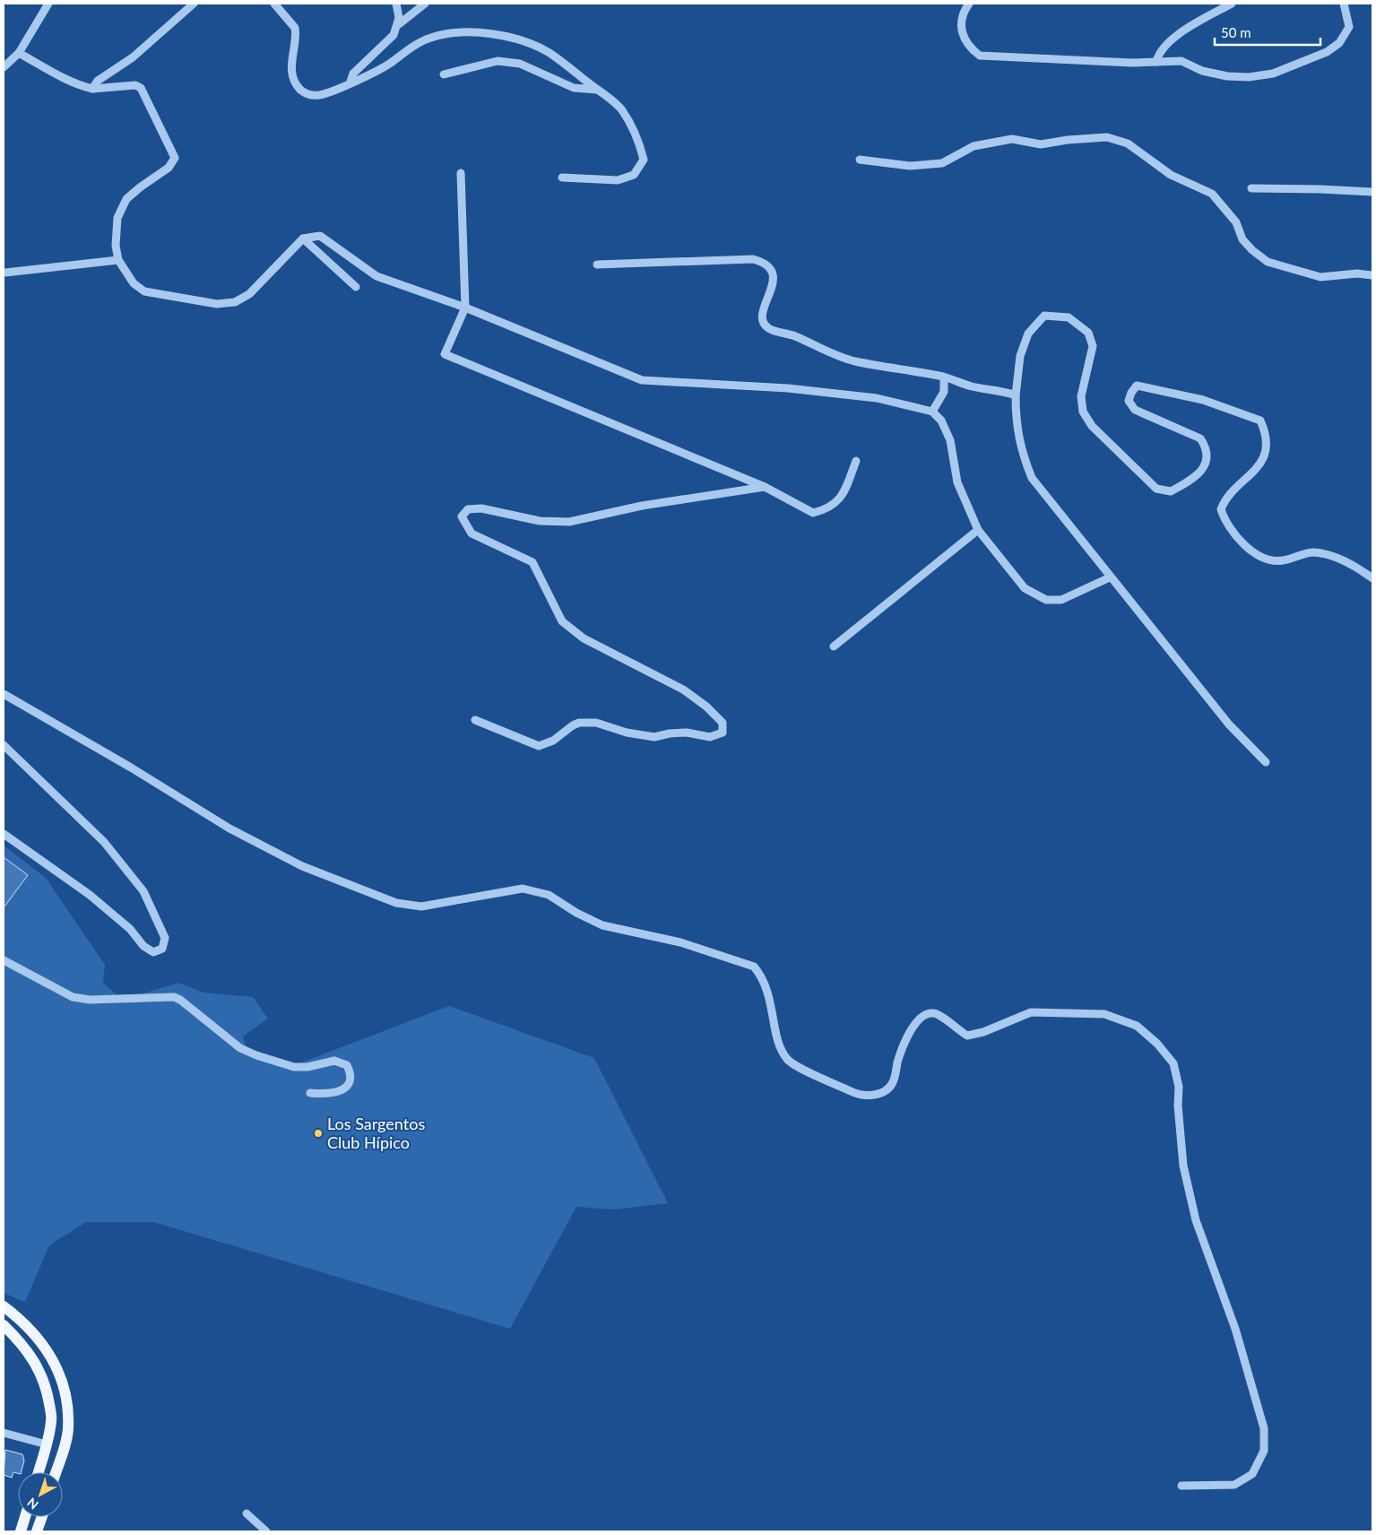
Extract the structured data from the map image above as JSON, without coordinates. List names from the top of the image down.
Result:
{
  "places": ["Los Sargentos Club Hípico"],
  "scale_bar": "50 m",
  "north": "bottom left"
}
